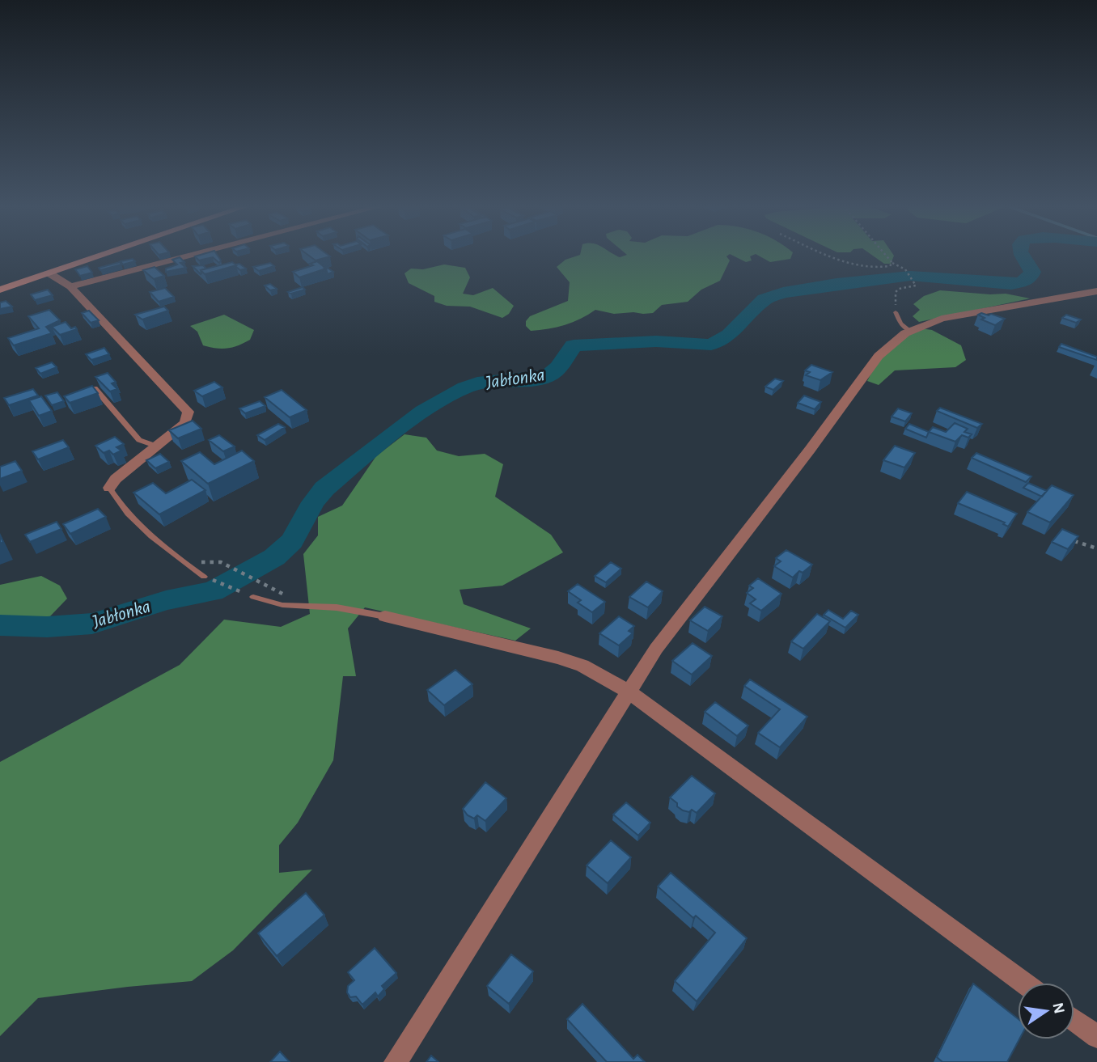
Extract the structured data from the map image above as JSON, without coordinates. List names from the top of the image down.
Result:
{
  "water": ["Jabłonka"],
  "north": "right"
}
